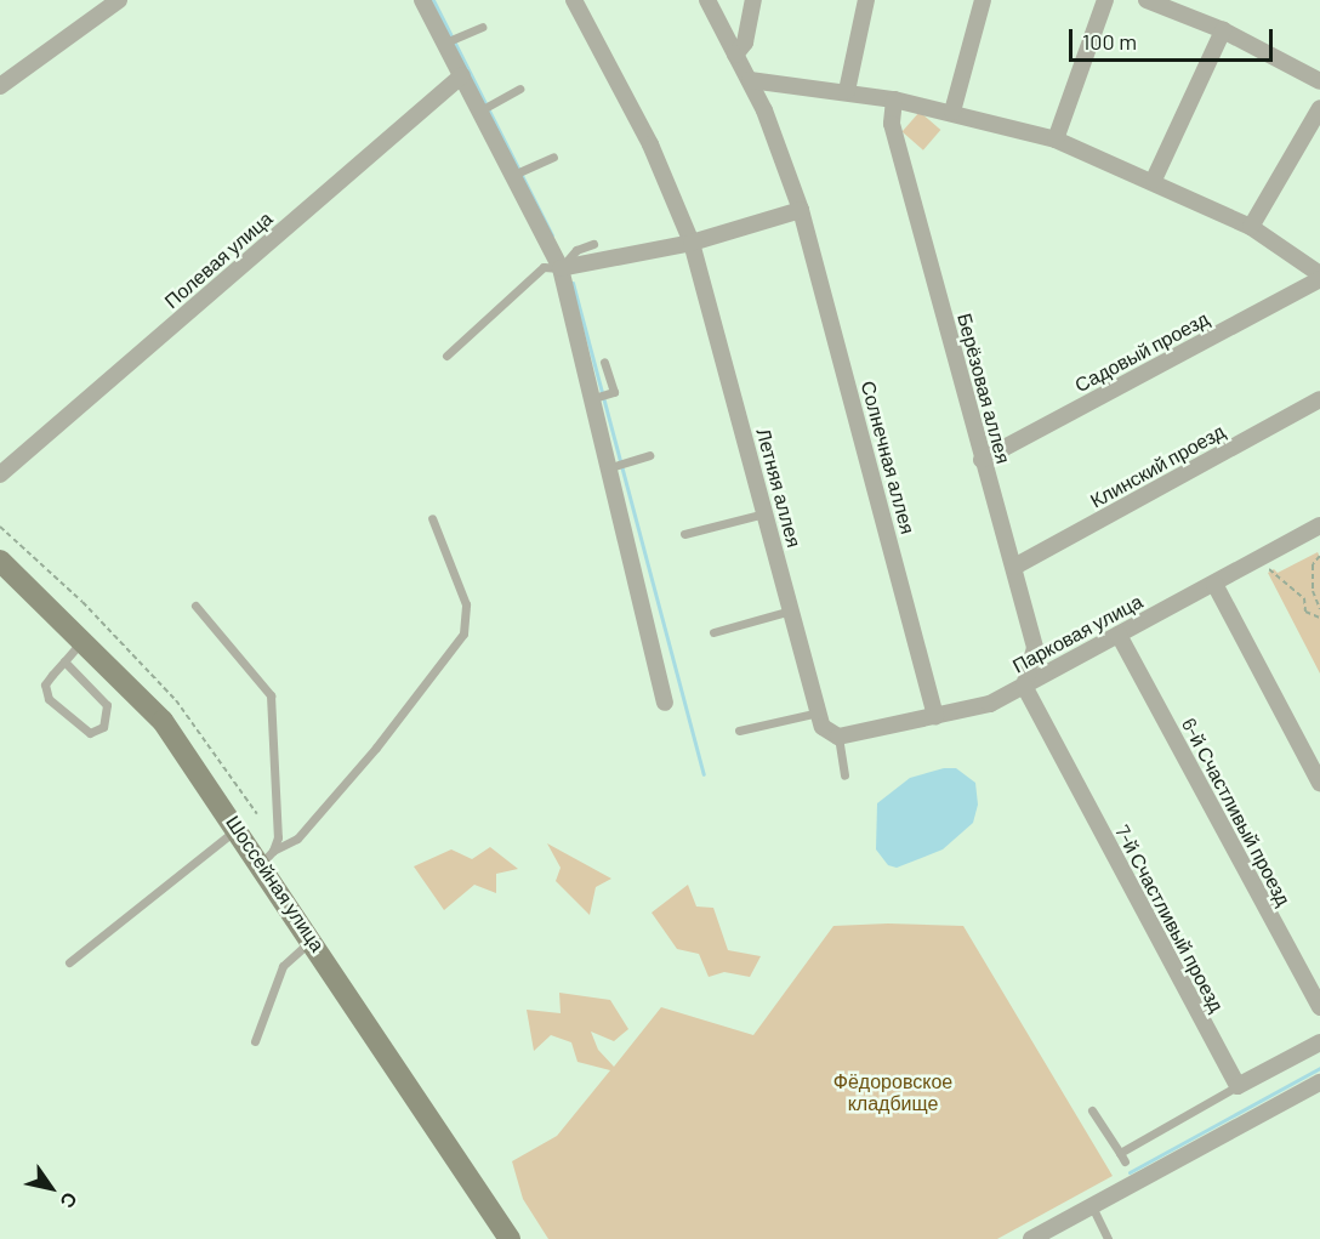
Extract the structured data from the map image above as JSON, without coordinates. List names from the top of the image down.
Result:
{
  "streets": {
    "main road": ["Шоссейная улица"],
    "street": [
      "Полевая улица",
      "Садовый проезд",
      "Берёзовая аллея",
      "Солнечная аллея",
      "Клинский проезд",
      "Летняя аллея",
      "Парковая улица",
      "6-й Счастливый проезд",
      "7-й Счастливый проезд"
    ]
  },
  "crossings": [
    ["Садовый проезд", "Берёзовая аллея"],
    ["Берёзовая аллея", "Клинский проезд"],
    ["Берёзовая аллея", "Парковая улица"],
    ["Берёзовая аллея", "7-й Счастливый проезд"],
    ["Солнечная аллея", "Парковая улица"],
    ["Летняя аллея", "Парковая улица"],
    ["Парковая улица", "6-й Счастливый проезд"],
    ["Парковая улица", "7-й Счастливый проезд"]
  ],
  "parks": ["Фёдоровское кладбище"],
  "scale_bar": "100 m",
  "north": "bottom right"
}
